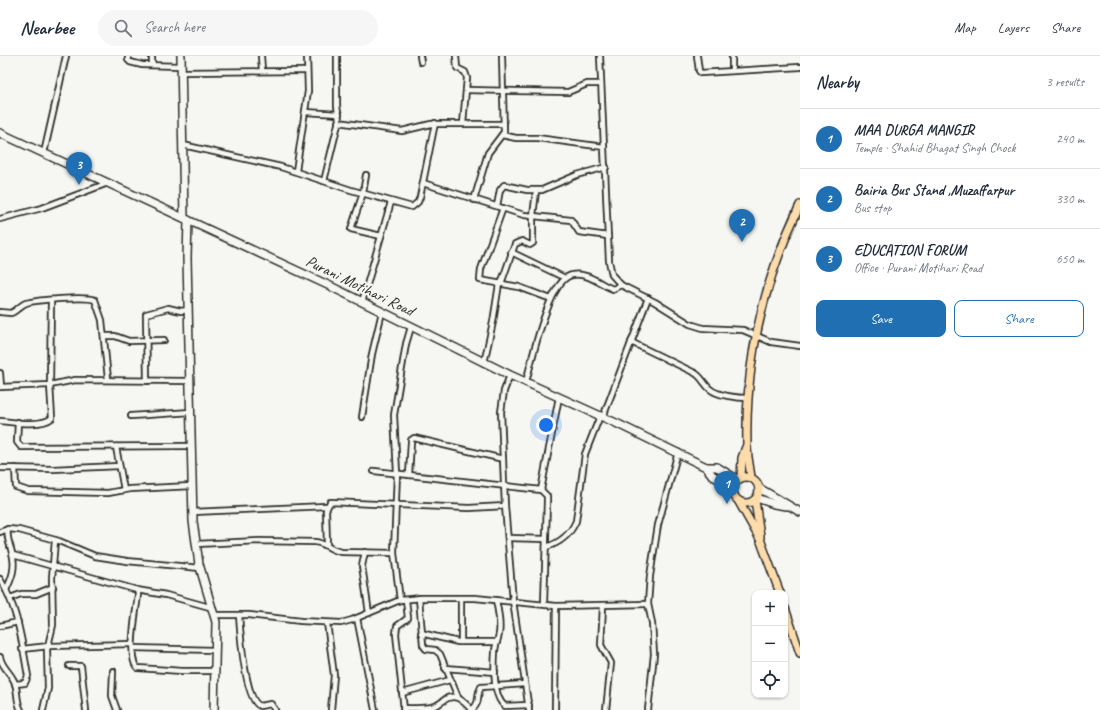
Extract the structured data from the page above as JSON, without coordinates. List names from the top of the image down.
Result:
{
  "streets": {
    "main road": ["Purani Motihari Road"]
  },
  "page": {
    "header": "Nearbee",
    "search": "Search here",
    "nav": ["Map", "Layers", "Share"],
    "heading": ["Nearby", "3 results"],
    "list": [
      {
        "mark": "1",
        "name": "MAA DURGA MANGIR",
        "note": "Temple · Shahid Bhagat Singh Chock",
        "value": "240 m"
      },
      {
        "mark": "2",
        "name": "Bairia Bus Stand ,Muzaffarpur",
        "note": "Bus stop",
        "value": "330 m"
      },
      {
        "mark": "3",
        "name": "EDUCATION FORUM",
        "note": "Office · Purani Motihari Road",
        "value": "650 m"
      }
    ],
    "pins": ["3", "2", "1"],
    "buttons": ["Save", "Share"],
    "map_buttons": ["+", "−"]
  }
}
